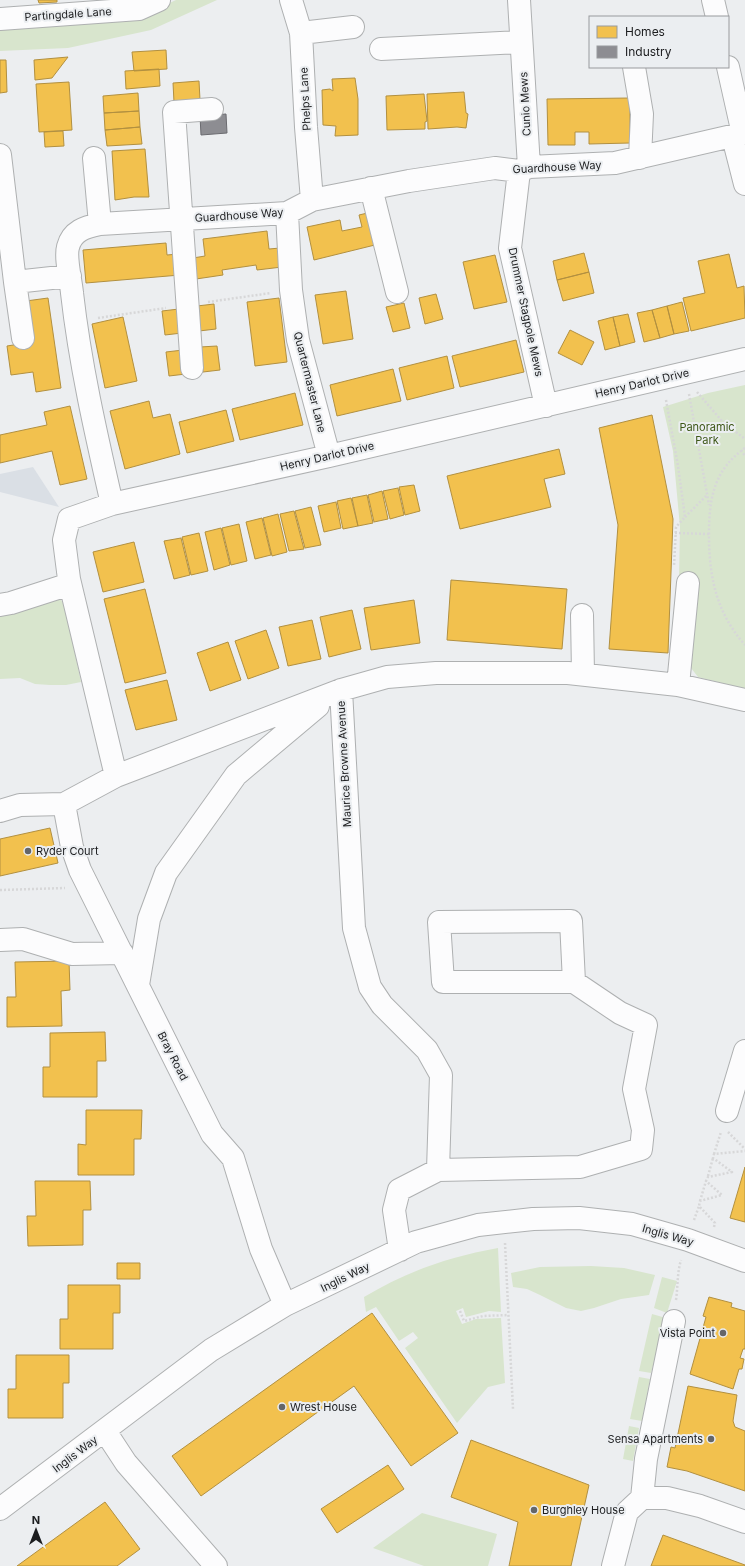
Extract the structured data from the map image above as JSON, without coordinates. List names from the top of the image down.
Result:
{
  "streets": {
    "street": [
      "Partingdale Lane",
      "Phelps Lane",
      "Cunio Mews",
      "Guardhouse Way",
      "Drummer Stagpole Mews",
      "Quartermaster Lane",
      "Henry Darlot Drive",
      "Maurice Browne Avenue",
      "Bray Road",
      "Inglis Way"
    ]
  },
  "crossings": [
    ["Phelps Lane", "Guardhouse Way"],
    ["Cunio Mews", "Guardhouse Way"],
    ["Cunio Mews", "Drummer Stagpole Mews"],
    ["Guardhouse Way", "Drummer Stagpole Mews"],
    ["Guardhouse Way", "Quartermaster Lane"],
    ["Guardhouse Way", "Henry Darlot Drive"],
    ["Drummer Stagpole Mews", "Henry Darlot Drive"],
    ["Quartermaster Lane", "Henry Darlot Drive"],
    ["Bray Road", "Inglis Way"]
  ],
  "parks": ["Panoramic Park"],
  "places": [
    "Ryder Court",
    "Vista Point",
    "Wrest House",
    "Sensa Apartments",
    "Burghley House"
  ],
  "legend": ["Homes", "Industry"],
  "north": "top"
}
